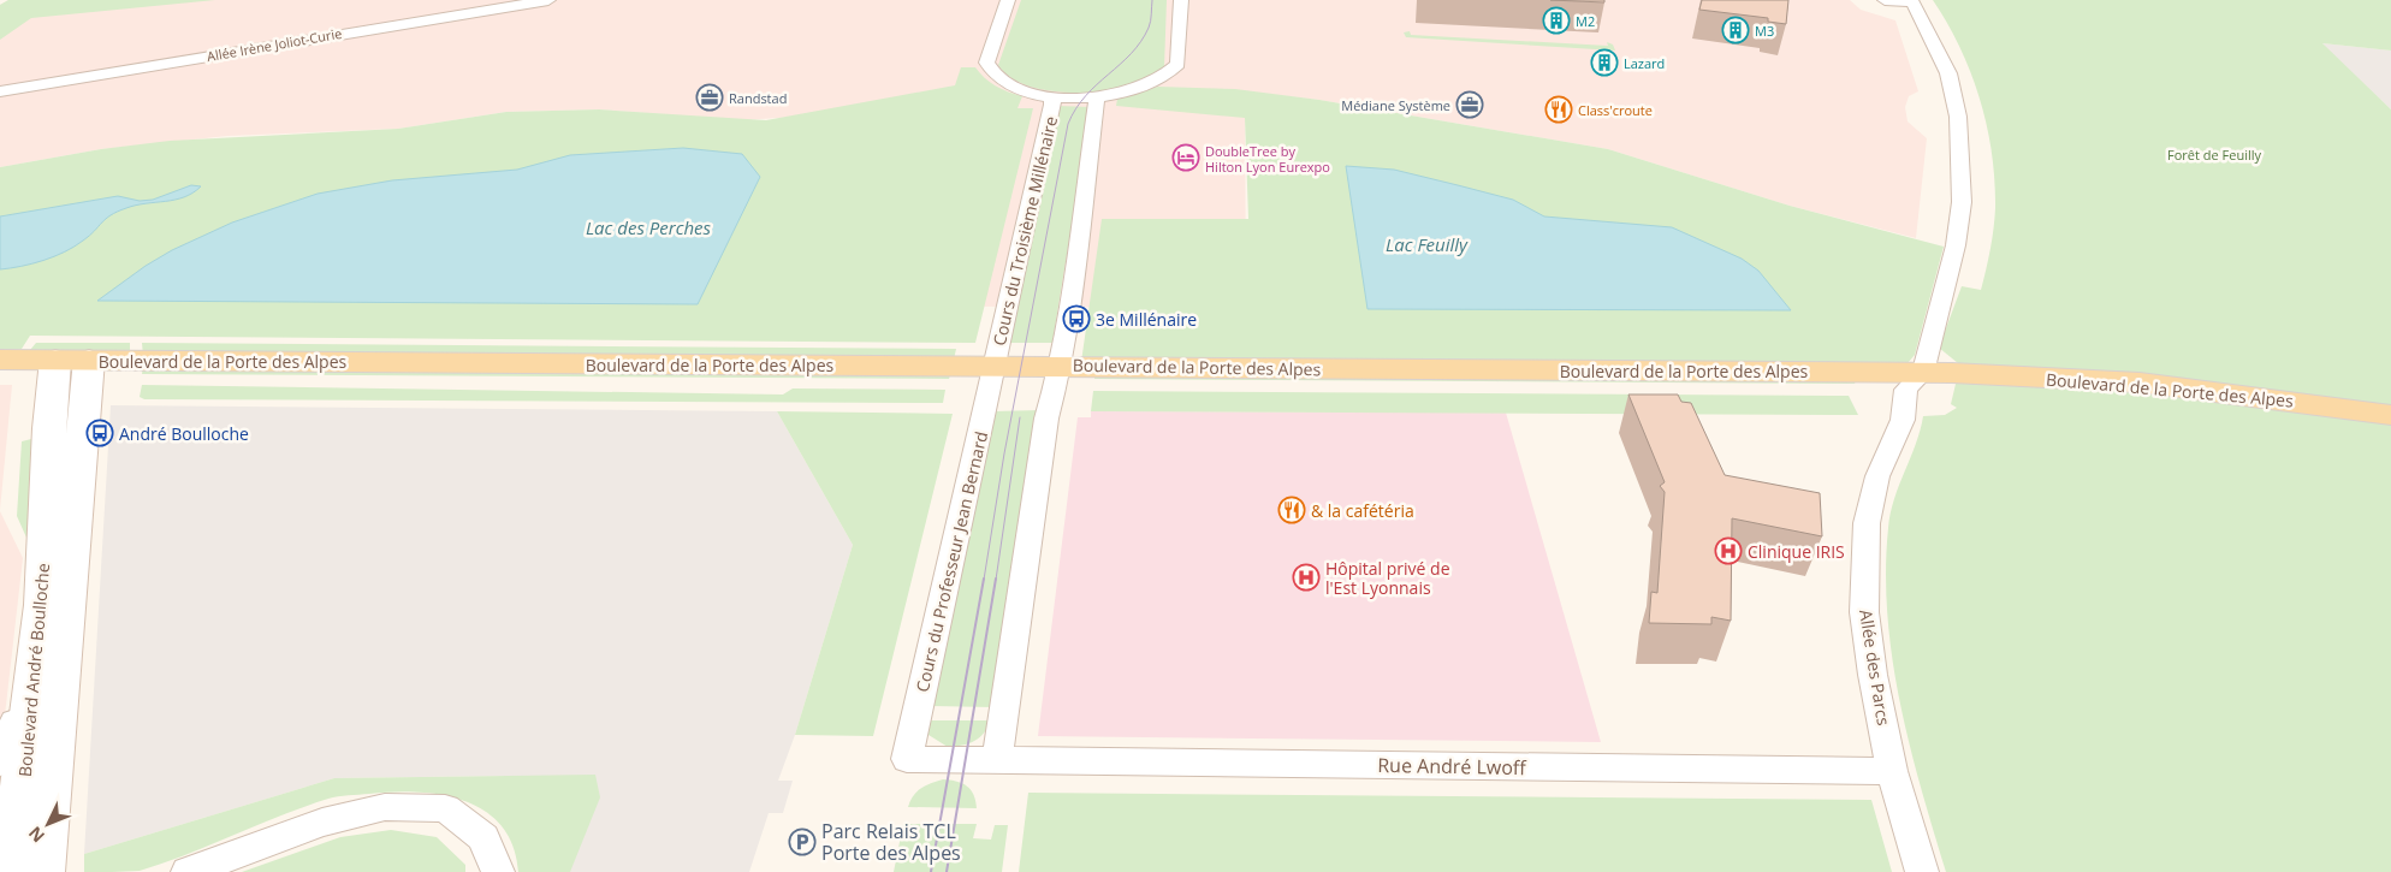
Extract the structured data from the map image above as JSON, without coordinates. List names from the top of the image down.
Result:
{
  "streets": {
    "main road": ["Boulevard de la Porte des Alpes", "Boulevard André Boulloche"],
    "street": [
      "Allée Irène Joliot-Curie",
      "Cours du Troisième Millénaire",
      "Cours du Professeur Jean Bernard",
      "Allée des Parcs",
      "Rue André Lwoff"
    ]
  },
  "crossings": [
    ["Cours du Troisième Millénaire", "Boulevard de la Porte des Alpes"],
    ["Cours du Troisième Millénaire", "Cours du Professeur Jean Bernard"],
    ["Boulevard de la Porte des Alpes", "Cours du Professeur Jean Bernard"],
    ["Boulevard de la Porte des Alpes", "Allée des Parcs"],
    ["Boulevard de la Porte des Alpes", "Boulevard André Boulloche"],
    ["Cours du Professeur Jean Bernard", "Rue André Lwoff"],
    ["Allée des Parcs", "Rue André Lwoff"]
  ],
  "water": ["Lac des Perches", "Lac Feuilly"],
  "parks": ["Forêt de Feuilly"],
  "places": {
    "building": ["M2", "M3", "Lazard"],
    "office": ["Randstad", "Médiane Système"],
    "restaurant": ["Class'croute", "& la cafétéria"],
    "hotel": ["DoubleTree by Hilton Lyon Eurexpo"],
    "bus stop": ["3e Millénaire", "André Boulloche"],
    "hospital": ["Clinique IRIS", "Hôpital privé de l'Est Lyonnais"],
    "parking": ["Parc Relais TCL Porte des Alpes"]
  },
  "north": "bottom left"
}
